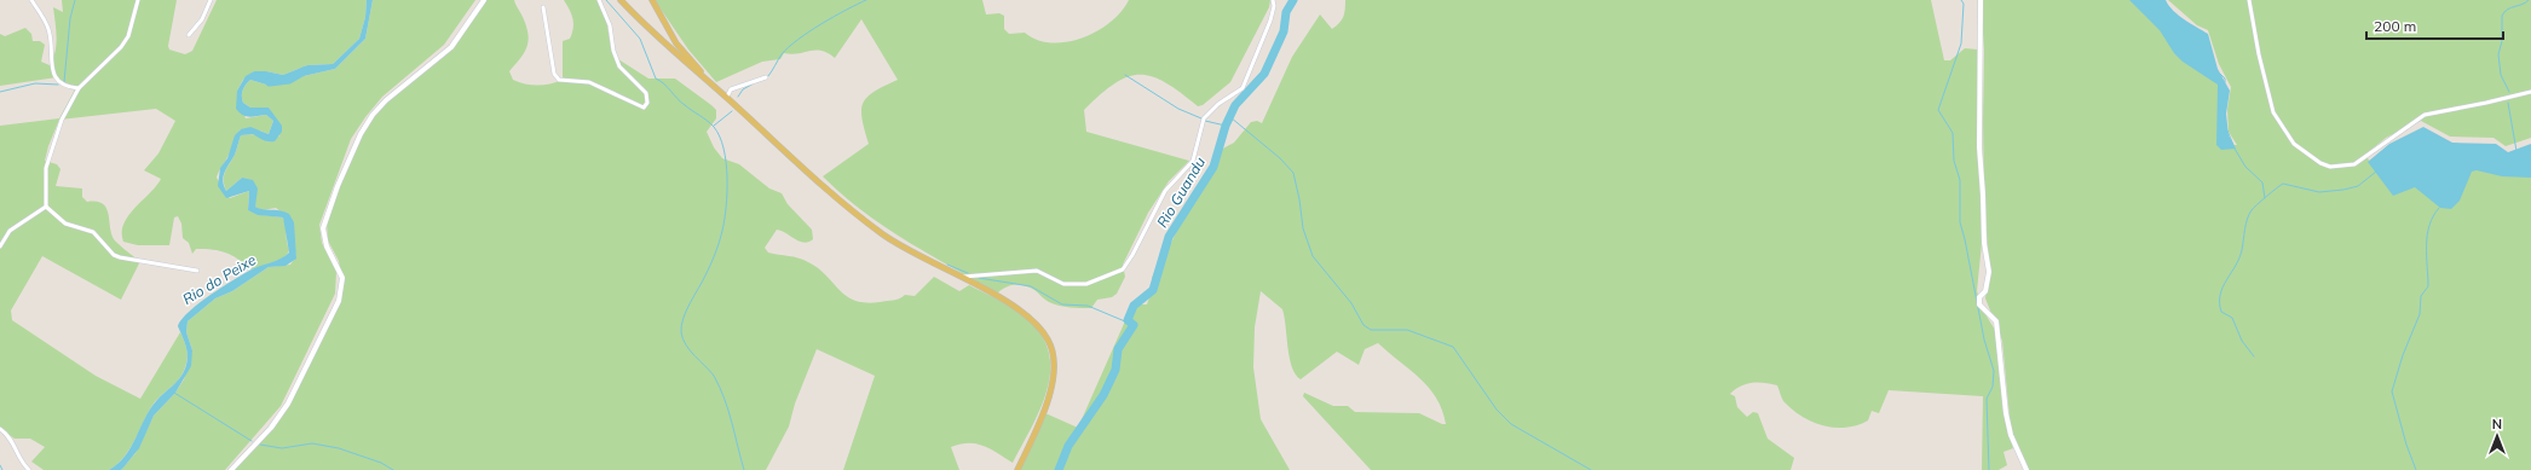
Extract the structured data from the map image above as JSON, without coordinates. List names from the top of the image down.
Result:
{
  "water": ["Rio Guandu", "Rio do Peixe"],
  "scale_bar": "200 m",
  "north": "top"
}
